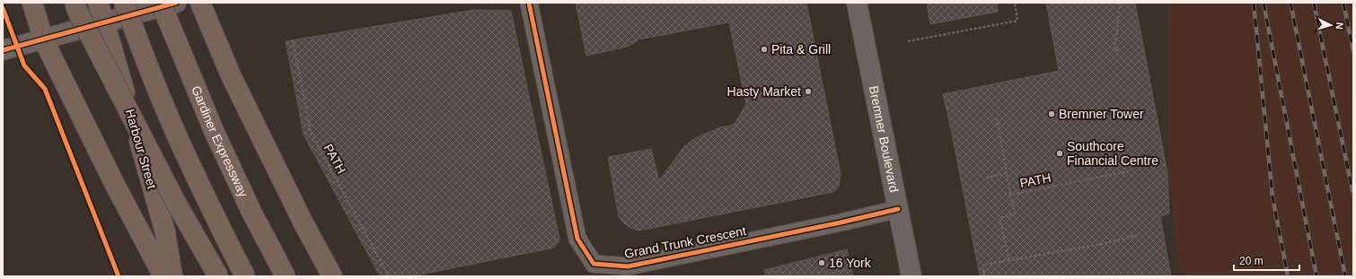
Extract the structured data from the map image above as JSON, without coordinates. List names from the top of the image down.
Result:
{
  "streets": {
    "highway": ["Gardiner Expressway", "Harbour Street"],
    "street": ["Bremner Boulevard", "Grand Trunk Crescent"],
    "path": ["PATH"]
  },
  "crossings": [
    ["Bremner Boulevard", "Grand Trunk Crescent"]
  ],
  "places": [
    "Pita & Grill",
    "Hasty Market",
    "Bremner Tower",
    "Southcore Financial Centre",
    "16 York"
  ],
  "scale_bar": "20 m",
  "north": "right"
}
